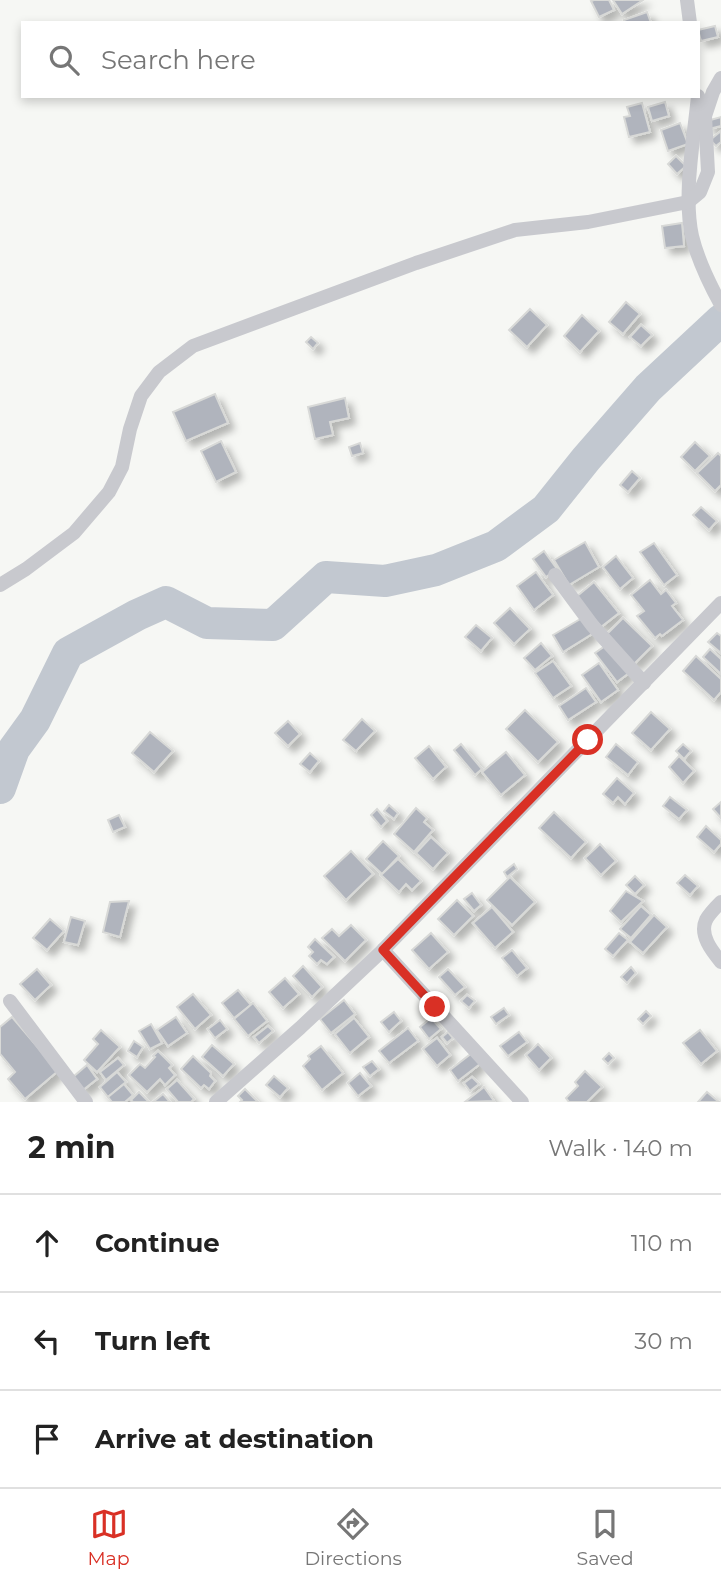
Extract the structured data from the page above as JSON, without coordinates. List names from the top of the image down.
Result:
{
  "page": {
    "search": "Search here",
    "heading": ["2 min", "Walk · 140 m"],
    "list": [
      ["Continue", "110 m"],
      ["Turn left", "30 m"],
      "Arrive at destination"
    ],
    "nav": ["Map", "Directions", "Saved"]
  }
}
